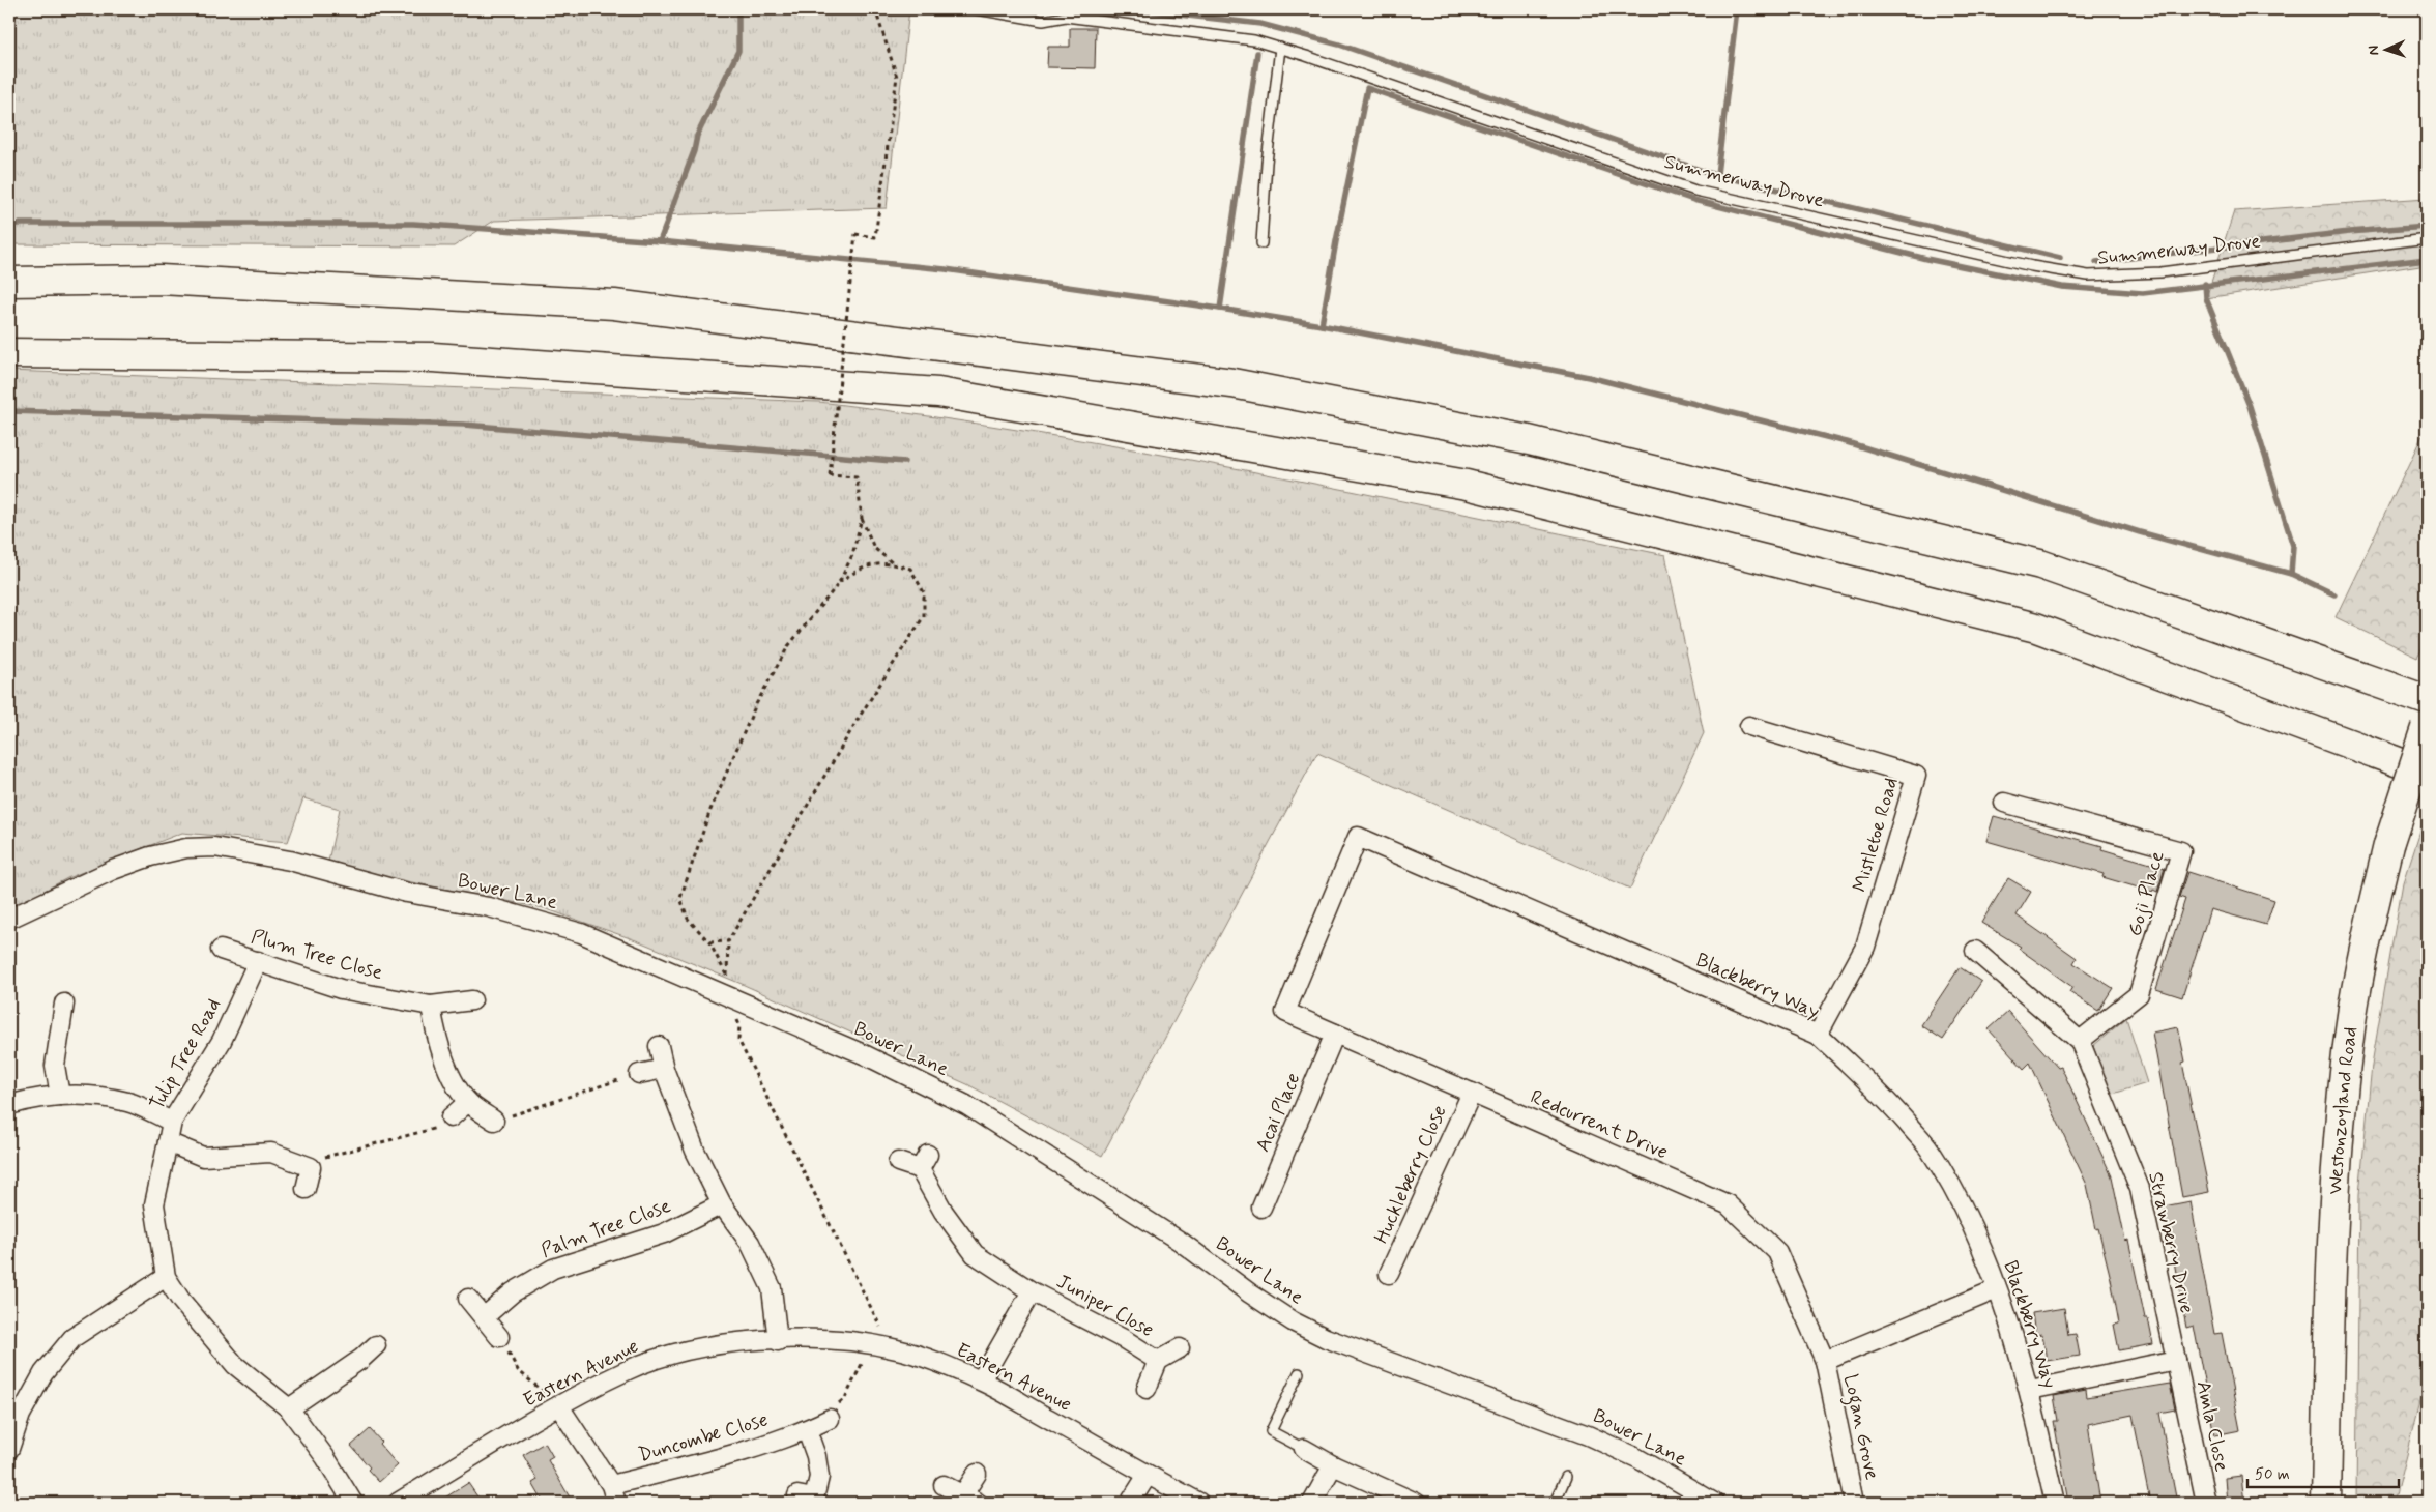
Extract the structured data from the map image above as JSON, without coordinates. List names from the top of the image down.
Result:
{
  "streets": {
    "main road": ["Westonzoyland Road"],
    "street": [
      "Mistletoe Road",
      "Bower Lane",
      "Goji Place",
      "Plum Tree Close",
      "Blackberry Way",
      "Tulip Tree Road",
      "Acai Place",
      "Redcurrent Drive",
      "Huckleberry Close",
      "Palm Tree Close",
      "Strawberry Drive",
      "Juniper Close",
      "Eastern Avenue",
      "Amla Close",
      "Logan Grove",
      "Duncombe Close"
    ],
    "lane": ["Summerway Drove"]
  },
  "crossings": [
    ["Mistletoe Road", "Blackberry Way"],
    ["Goji Place", "Strawberry Drive"],
    ["Plum Tree Close", "Tulip Tree Road"],
    ["Blackberry Way", "Redcurrent Drive"],
    ["Acai Place", "Redcurrent Drive"],
    ["Redcurrent Drive", "Huckleberry Close"],
    ["Redcurrent Drive", "Logan Grove"],
    ["Strawberry Drive", "Amla Close"],
    ["Juniper Close", "Eastern Avenue"]
  ],
  "scale_bar": "50 m",
  "north": "left"
}
